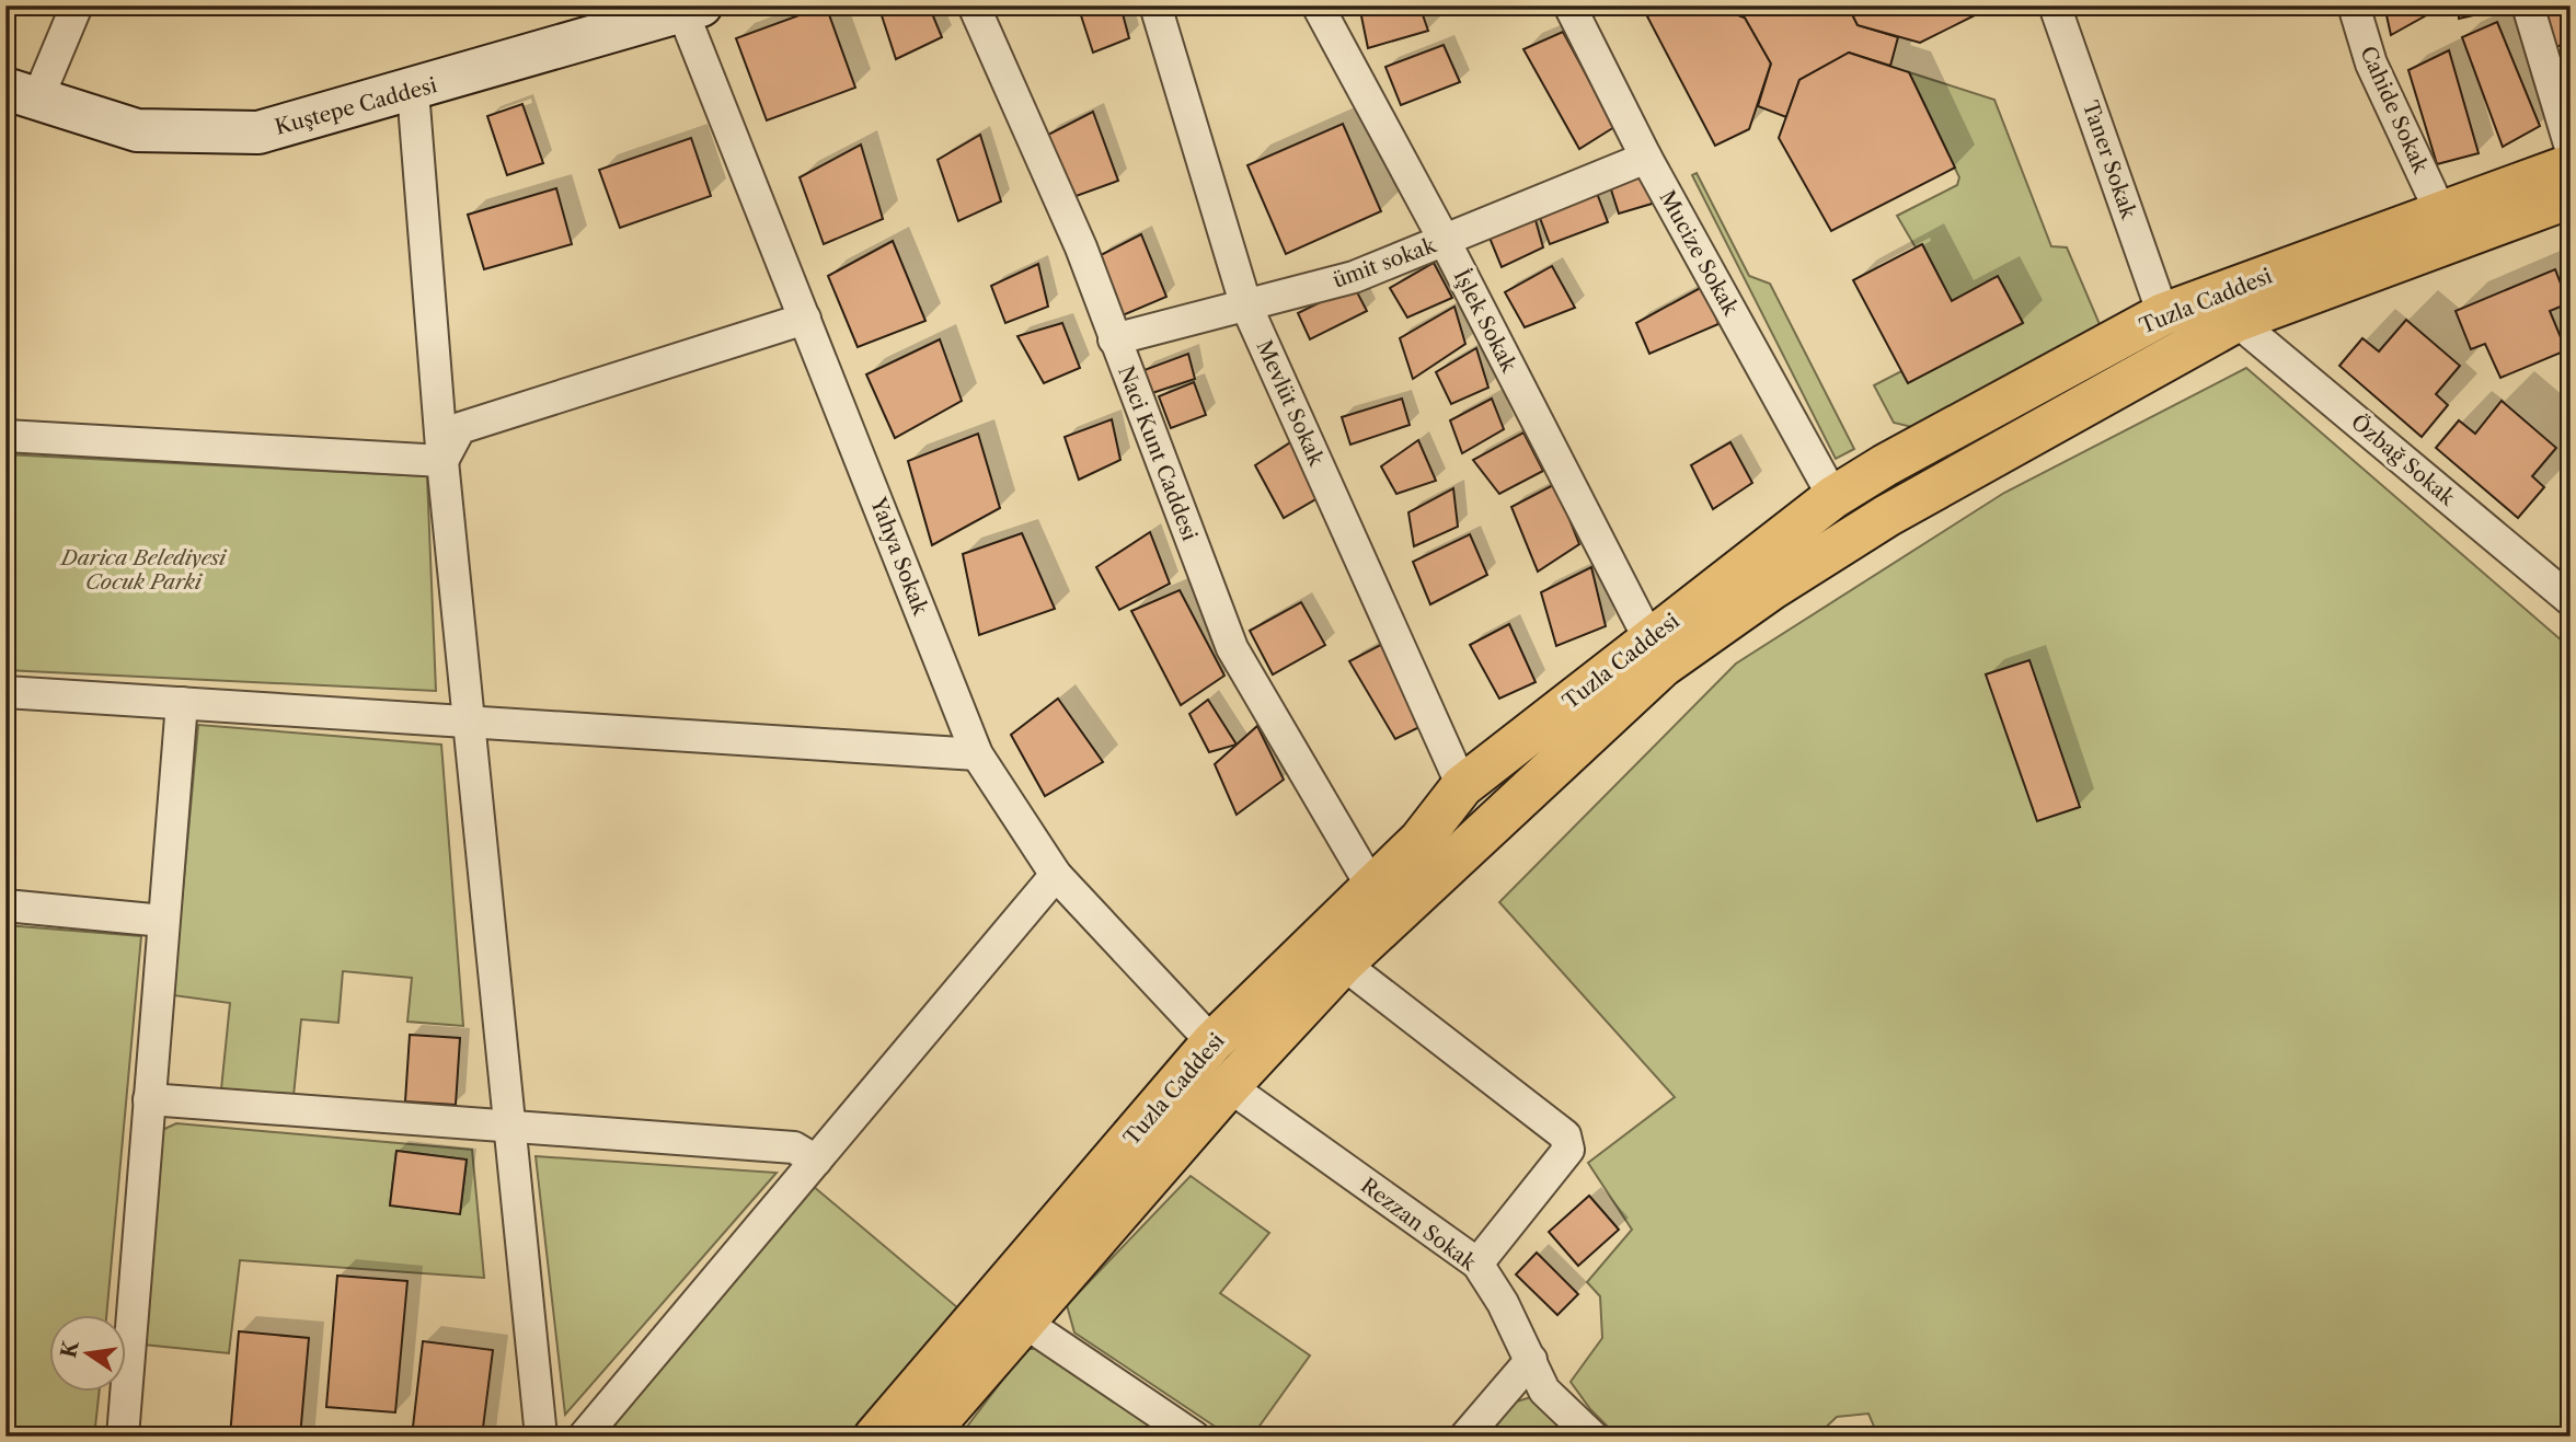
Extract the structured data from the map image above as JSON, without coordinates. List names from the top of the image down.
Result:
{
  "streets": {
    "main road": ["Tuzla Caddesi"],
    "street": [
      "Kuştepe Caddesi",
      "Cahide Sokak",
      "Taner Sokak",
      "Mucize Sokak",
      "ümit sokak",
      "İşlek Sokak",
      "Mevlüt Sokak",
      "Naci Kunt Caddesi",
      "Özbağ Sokak",
      "Yahya Sokak",
      "Rezzan Sokak"
    ]
  },
  "crossings": [
    ["Kuştepe Caddesi", "Yahya Sokak"],
    ["Cahide Sokak", "Tuzla Caddesi"],
    ["Taner Sokak", "Tuzla Caddesi"],
    ["Mucize Sokak", "ümit sokak"],
    ["Mucize Sokak", "Tuzla Caddesi"],
    ["ümit sokak", "İşlek Sokak"],
    ["ümit sokak", "Mevlüt Sokak"],
    ["ümit sokak", "Naci Kunt Caddesi"],
    ["Tuzla Caddesi", "İşlek Sokak"],
    ["Tuzla Caddesi", "Mevlüt Sokak"],
    ["Tuzla Caddesi", "Naci Kunt Caddesi"],
    ["Tuzla Caddesi", "Özbağ Sokak"],
    ["Tuzla Caddesi", "Yahya Sokak"],
    ["Tuzla Caddesi", "Rezzan Sokak"]
  ],
  "parks": ["Darica Belediyesi Cocuk Parki"],
  "north": "left"
}
